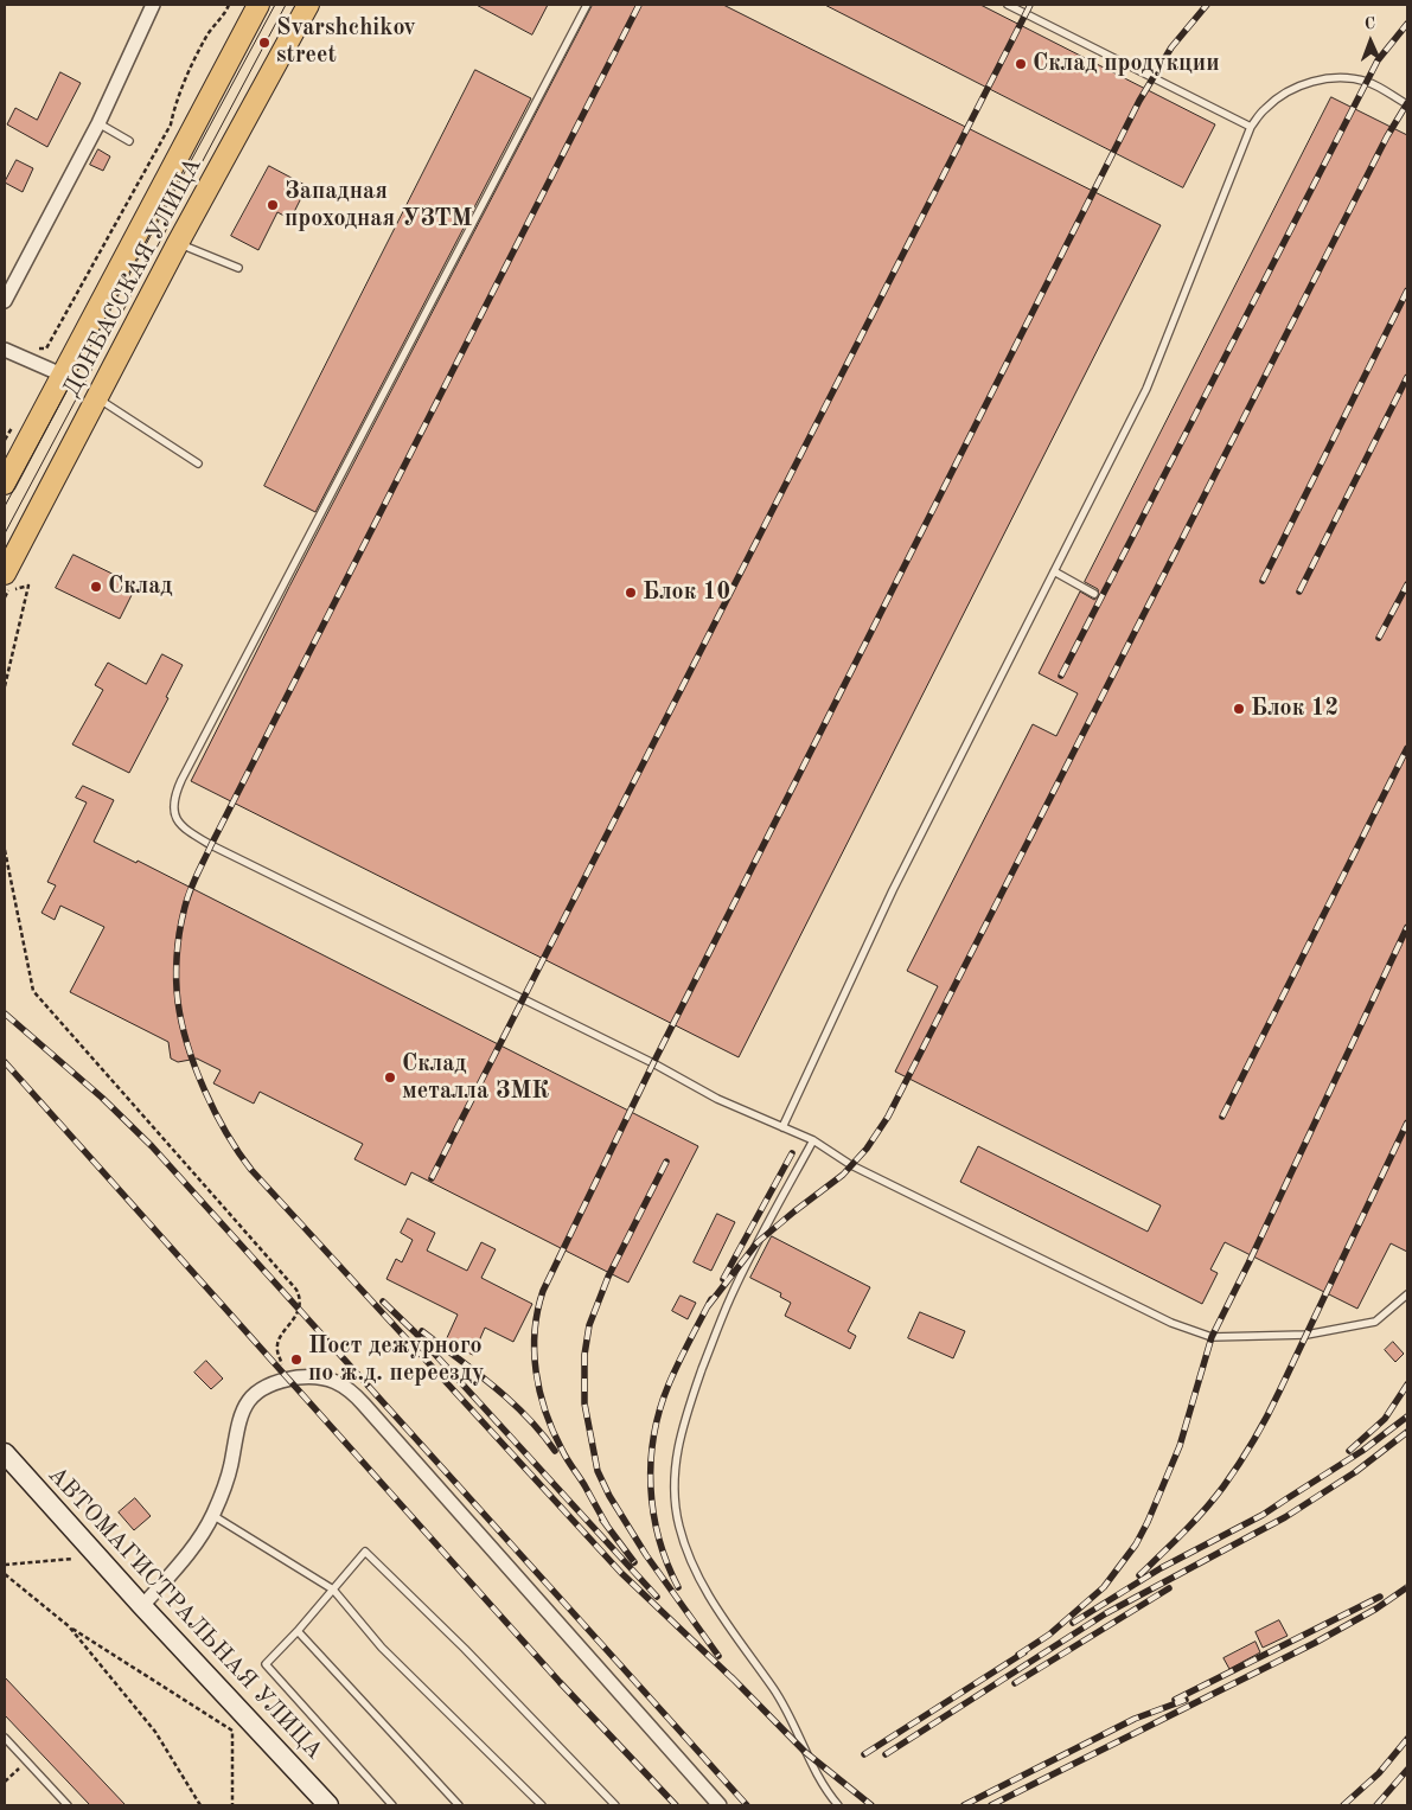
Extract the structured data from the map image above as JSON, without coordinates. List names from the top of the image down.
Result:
{
  "streets": {
    "main road": ["ДОНБАССКАЯ УЛИЦА", "АВТОМАГИСТРАЛЬНАЯ УЛИЦА"]
  },
  "places": [
    "Svarshchikov street",
    "Склад продукции",
    "Западная проходная УЗТМ",
    "Склад",
    "Блок 10",
    "Блок 12",
    "Склад металла ЗМК",
    "Пост дежурного по ж.д. переезду"
  ],
  "north": "top"
}
